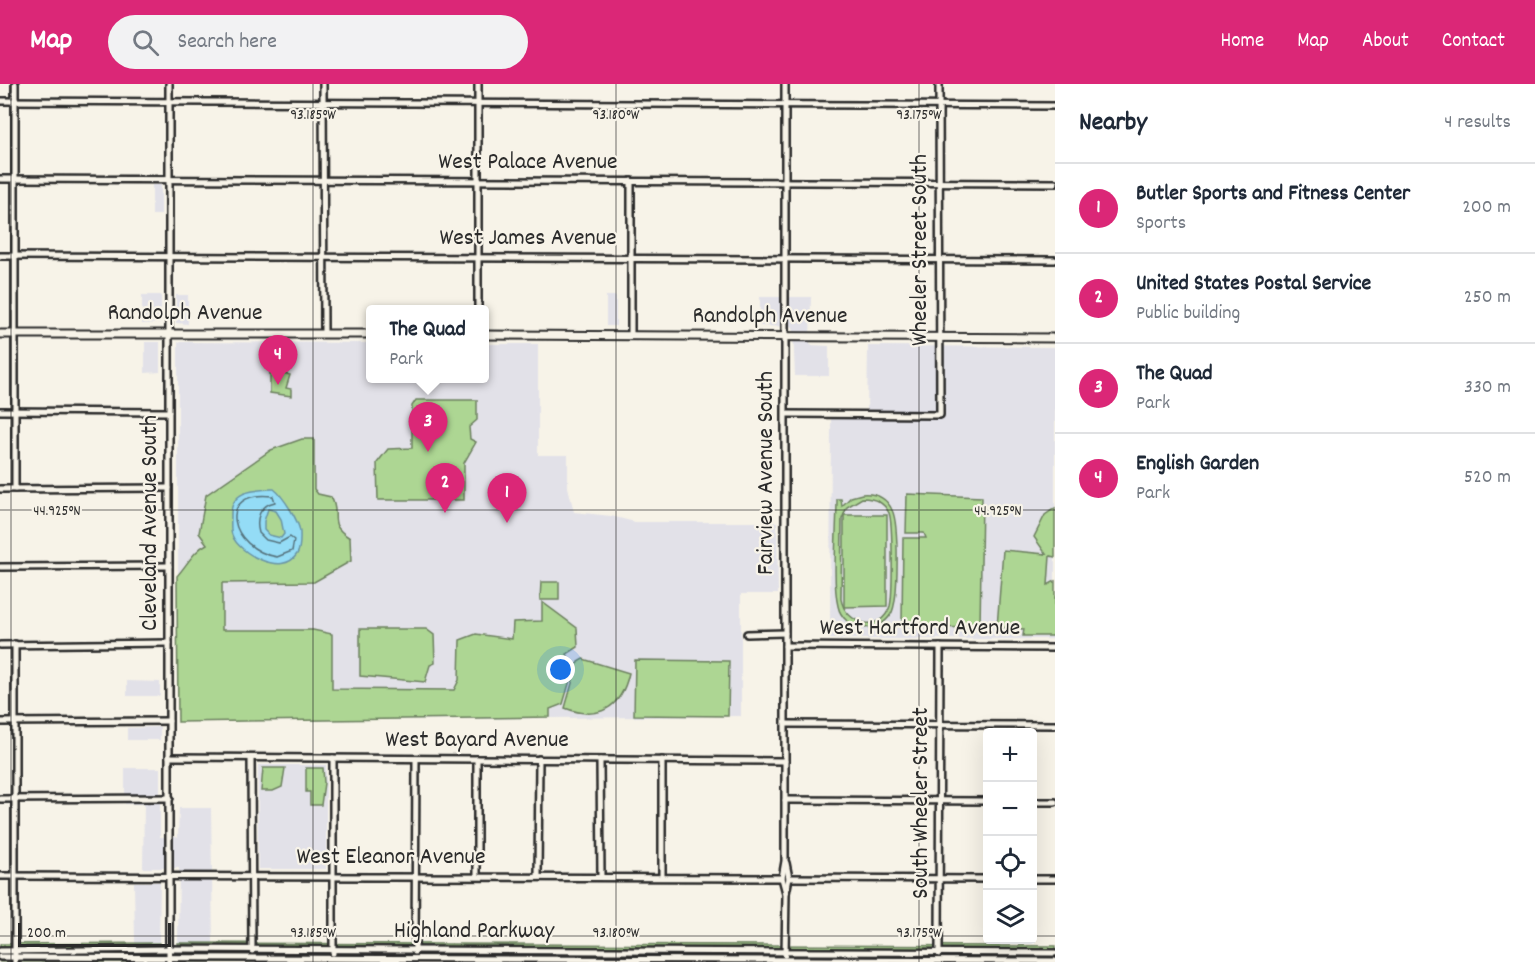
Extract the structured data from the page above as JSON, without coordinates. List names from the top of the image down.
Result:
{
  "streets": {
    "main road": ["Randolph Avenue"],
    "street": [
      "West Palace Avenue",
      "West James Avenue",
      "Wheeler Street South",
      "Fairview Avenue South",
      "Cleveland Avenue South",
      "West Hartford Avenue",
      "West Bayard Avenue",
      "South Wheeler Street",
      "West Eleanor Avenue",
      "Highland Parkway"
    ]
  },
  "crossings": [
    ["West Palace Avenue", "Wheeler Street South"],
    ["West Palace Avenue", "Fairview Avenue South"],
    ["West Palace Avenue", "Cleveland Avenue South"],
    ["West James Avenue", "Wheeler Street South"],
    ["West James Avenue", "Fairview Avenue South"],
    ["West James Avenue", "Cleveland Avenue South"],
    ["Wheeler Street South", "Randolph Avenue"],
    ["Wheeler Street South", "Fairview Avenue South"],
    ["Randolph Avenue", "Fairview Avenue South"],
    ["Randolph Avenue", "Cleveland Avenue South"],
    ["Fairview Avenue South", "West Hartford Avenue"],
    ["Fairview Avenue South", "West Bayard Avenue"],
    ["Fairview Avenue South", "West Eleanor Avenue"],
    ["Fairview Avenue South", "Highland Parkway"],
    ["Cleveland Avenue South", "West Bayard Avenue"],
    ["Cleveland Avenue South", "West Eleanor Avenue"],
    ["Cleveland Avenue South", "Highland Parkway"],
    ["West Hartford Avenue", "South Wheeler Street"],
    ["South Wheeler Street", "West Eleanor Avenue"],
    ["South Wheeler Street", "Highland Parkway"]
  ],
  "scale_bar": "200 m",
  "page": {
    "header": "Map",
    "search": "Search here",
    "nav": [
      "Home",
      "Map",
      "About",
      "Contact"
    ],
    "heading": ["Nearby", "4 results"],
    "list": [
      {
        "mark": "1",
        "name": "Butler Sports and Fitness Center",
        "note": "Sports",
        "value": "200 m"
      },
      {
        "mark": "2",
        "name": "United States Postal Service",
        "note": "Public building",
        "value": "250 m"
      },
      {
        "mark": "3",
        "name": "The Quad",
        "note": "Park",
        "value": "330 m"
      },
      {
        "mark": "4",
        "name": "English Garden",
        "note": "Park",
        "value": "520 m"
      }
    ],
    "popup": ["The Quad", "Park"],
    "pins": [
      "4",
      "3",
      "2",
      "1"
    ],
    "map_buttons": ["+", "−"],
    "scale": "200 m"
  },
  "coordinates": [
    "93.185°W",
    "93.180°W",
    "93.175°W",
    "44.925°N"
  ]
}
